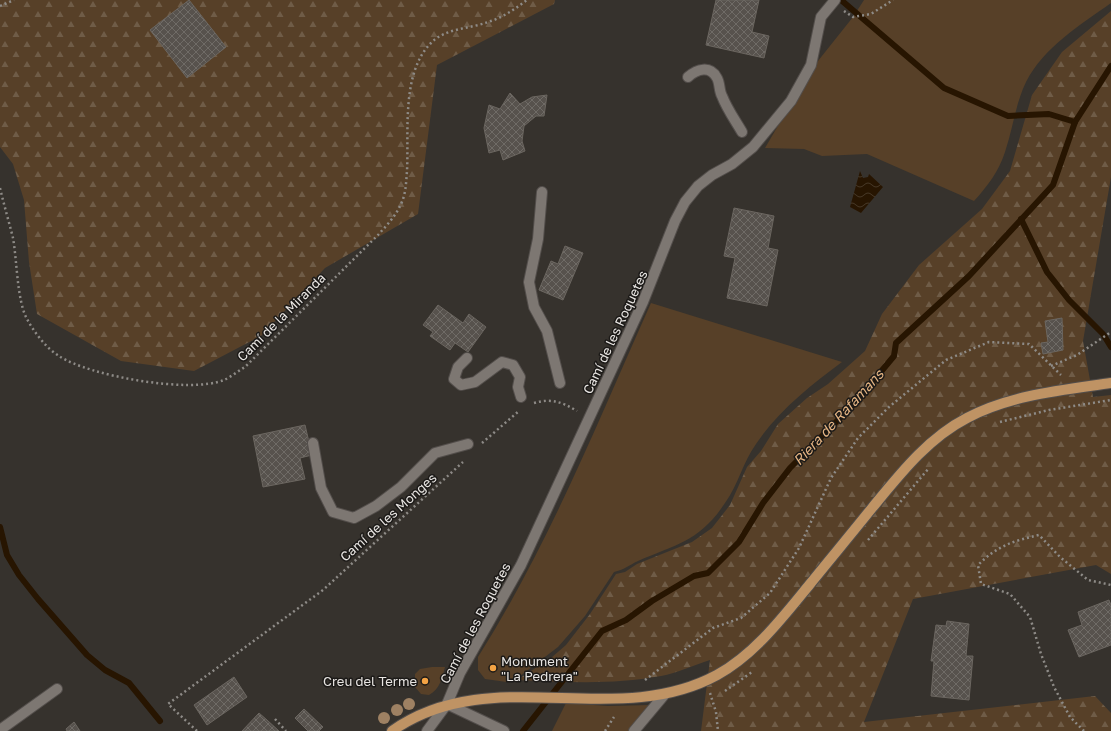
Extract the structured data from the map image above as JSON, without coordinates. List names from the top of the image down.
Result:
{
  "streets": {
    "street": ["Camí de les Roquetes"],
    "path": ["Camí de la Miranda", "Camí de les Monges"]
  },
  "water": ["Riera de Rafamans"],
  "places": ["Monument \"La Pedrera\"", "Creu del Terme"]
}
